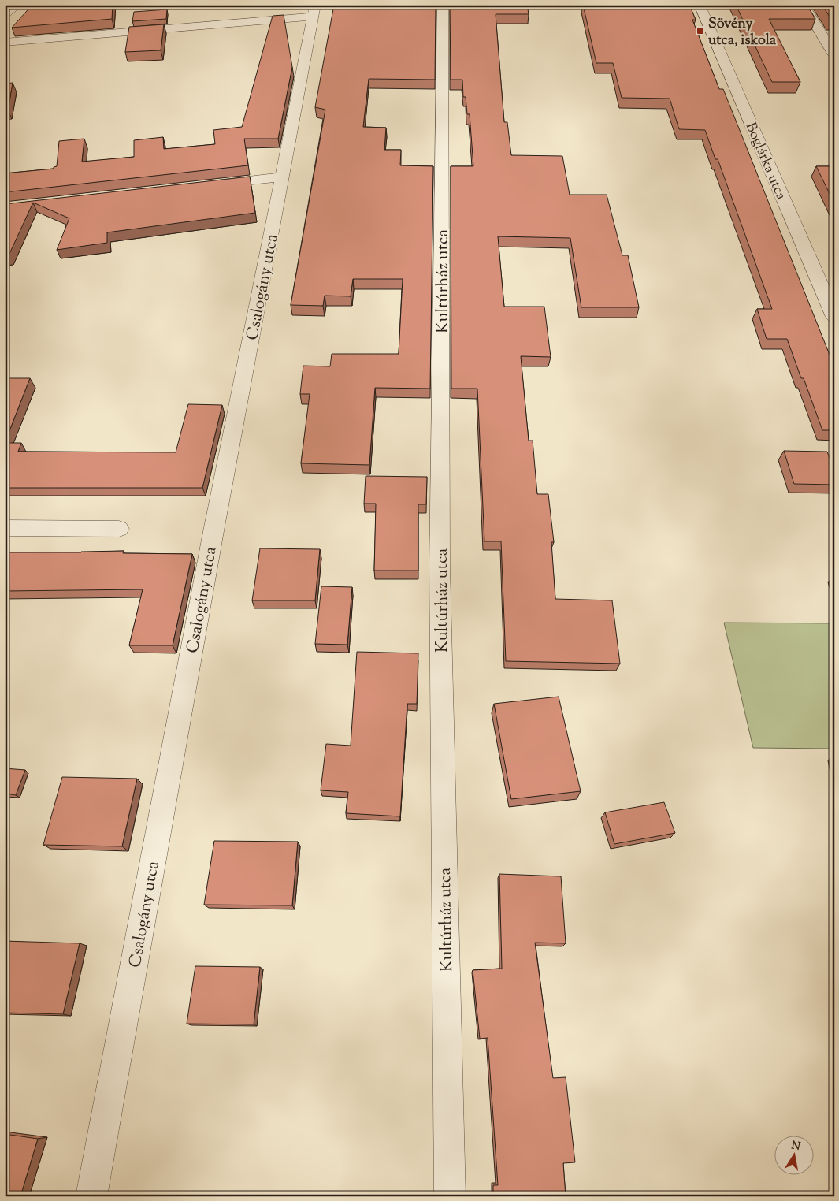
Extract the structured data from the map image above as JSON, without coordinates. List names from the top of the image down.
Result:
{
  "streets": {
    "street": ["Boglárka utca", "Kultúrház utca", "Csalogány utca"]
  },
  "places": {
    "transit": ["Sövény utca, iskola"]
  },
  "north": "top"
}
